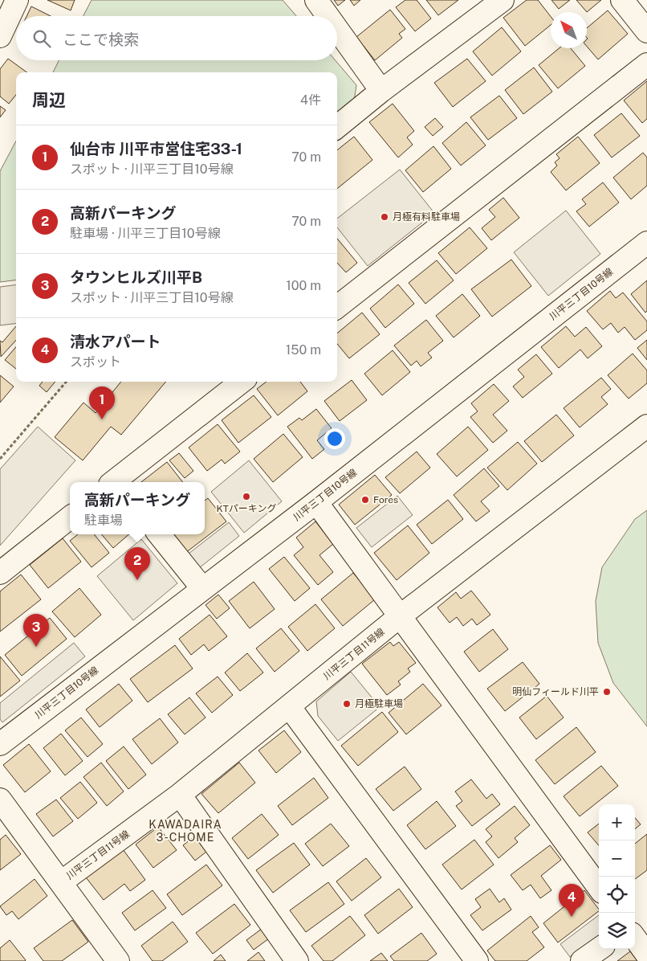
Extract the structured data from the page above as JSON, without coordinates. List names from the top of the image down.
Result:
{
  "streets": {
    "street": ["川平三丁目10号線", "川平三丁目11号線"]
  },
  "districts": ["KAWADAIRA 3-CHOME"],
  "places": [
    "月極有料駐車場",
    "KTパーキング",
    "Fores",
    "明仙フィールド川平",
    "月極駐車場"
  ],
  "north": "top left",
  "page": {
    "search": "ここで検索",
    "heading": ["周辺", "4件"],
    "list": [
      {
        "mark": "1",
        "name": "仙台市 川平市営住宅33-1",
        "note": "スポット · 川平三丁目10号線",
        "value": "70 m"
      },
      {
        "mark": "2",
        "name": "高新パーキング",
        "note": "駐車場 · 川平三丁目10号線",
        "value": "70 m"
      },
      {
        "mark": "3",
        "name": "タウンヒルズ川平B",
        "note": "スポット · 川平三丁目10号線",
        "value": "100 m"
      },
      {
        "mark": "4",
        "name": "清水アパート",
        "note": "スポット",
        "value": "150 m"
      }
    ],
    "pins": [
      "1",
      "2",
      "3",
      "4"
    ],
    "popup": ["高新パーキング", "駐車場"],
    "map_buttons": ["+", "−"]
  }
}
